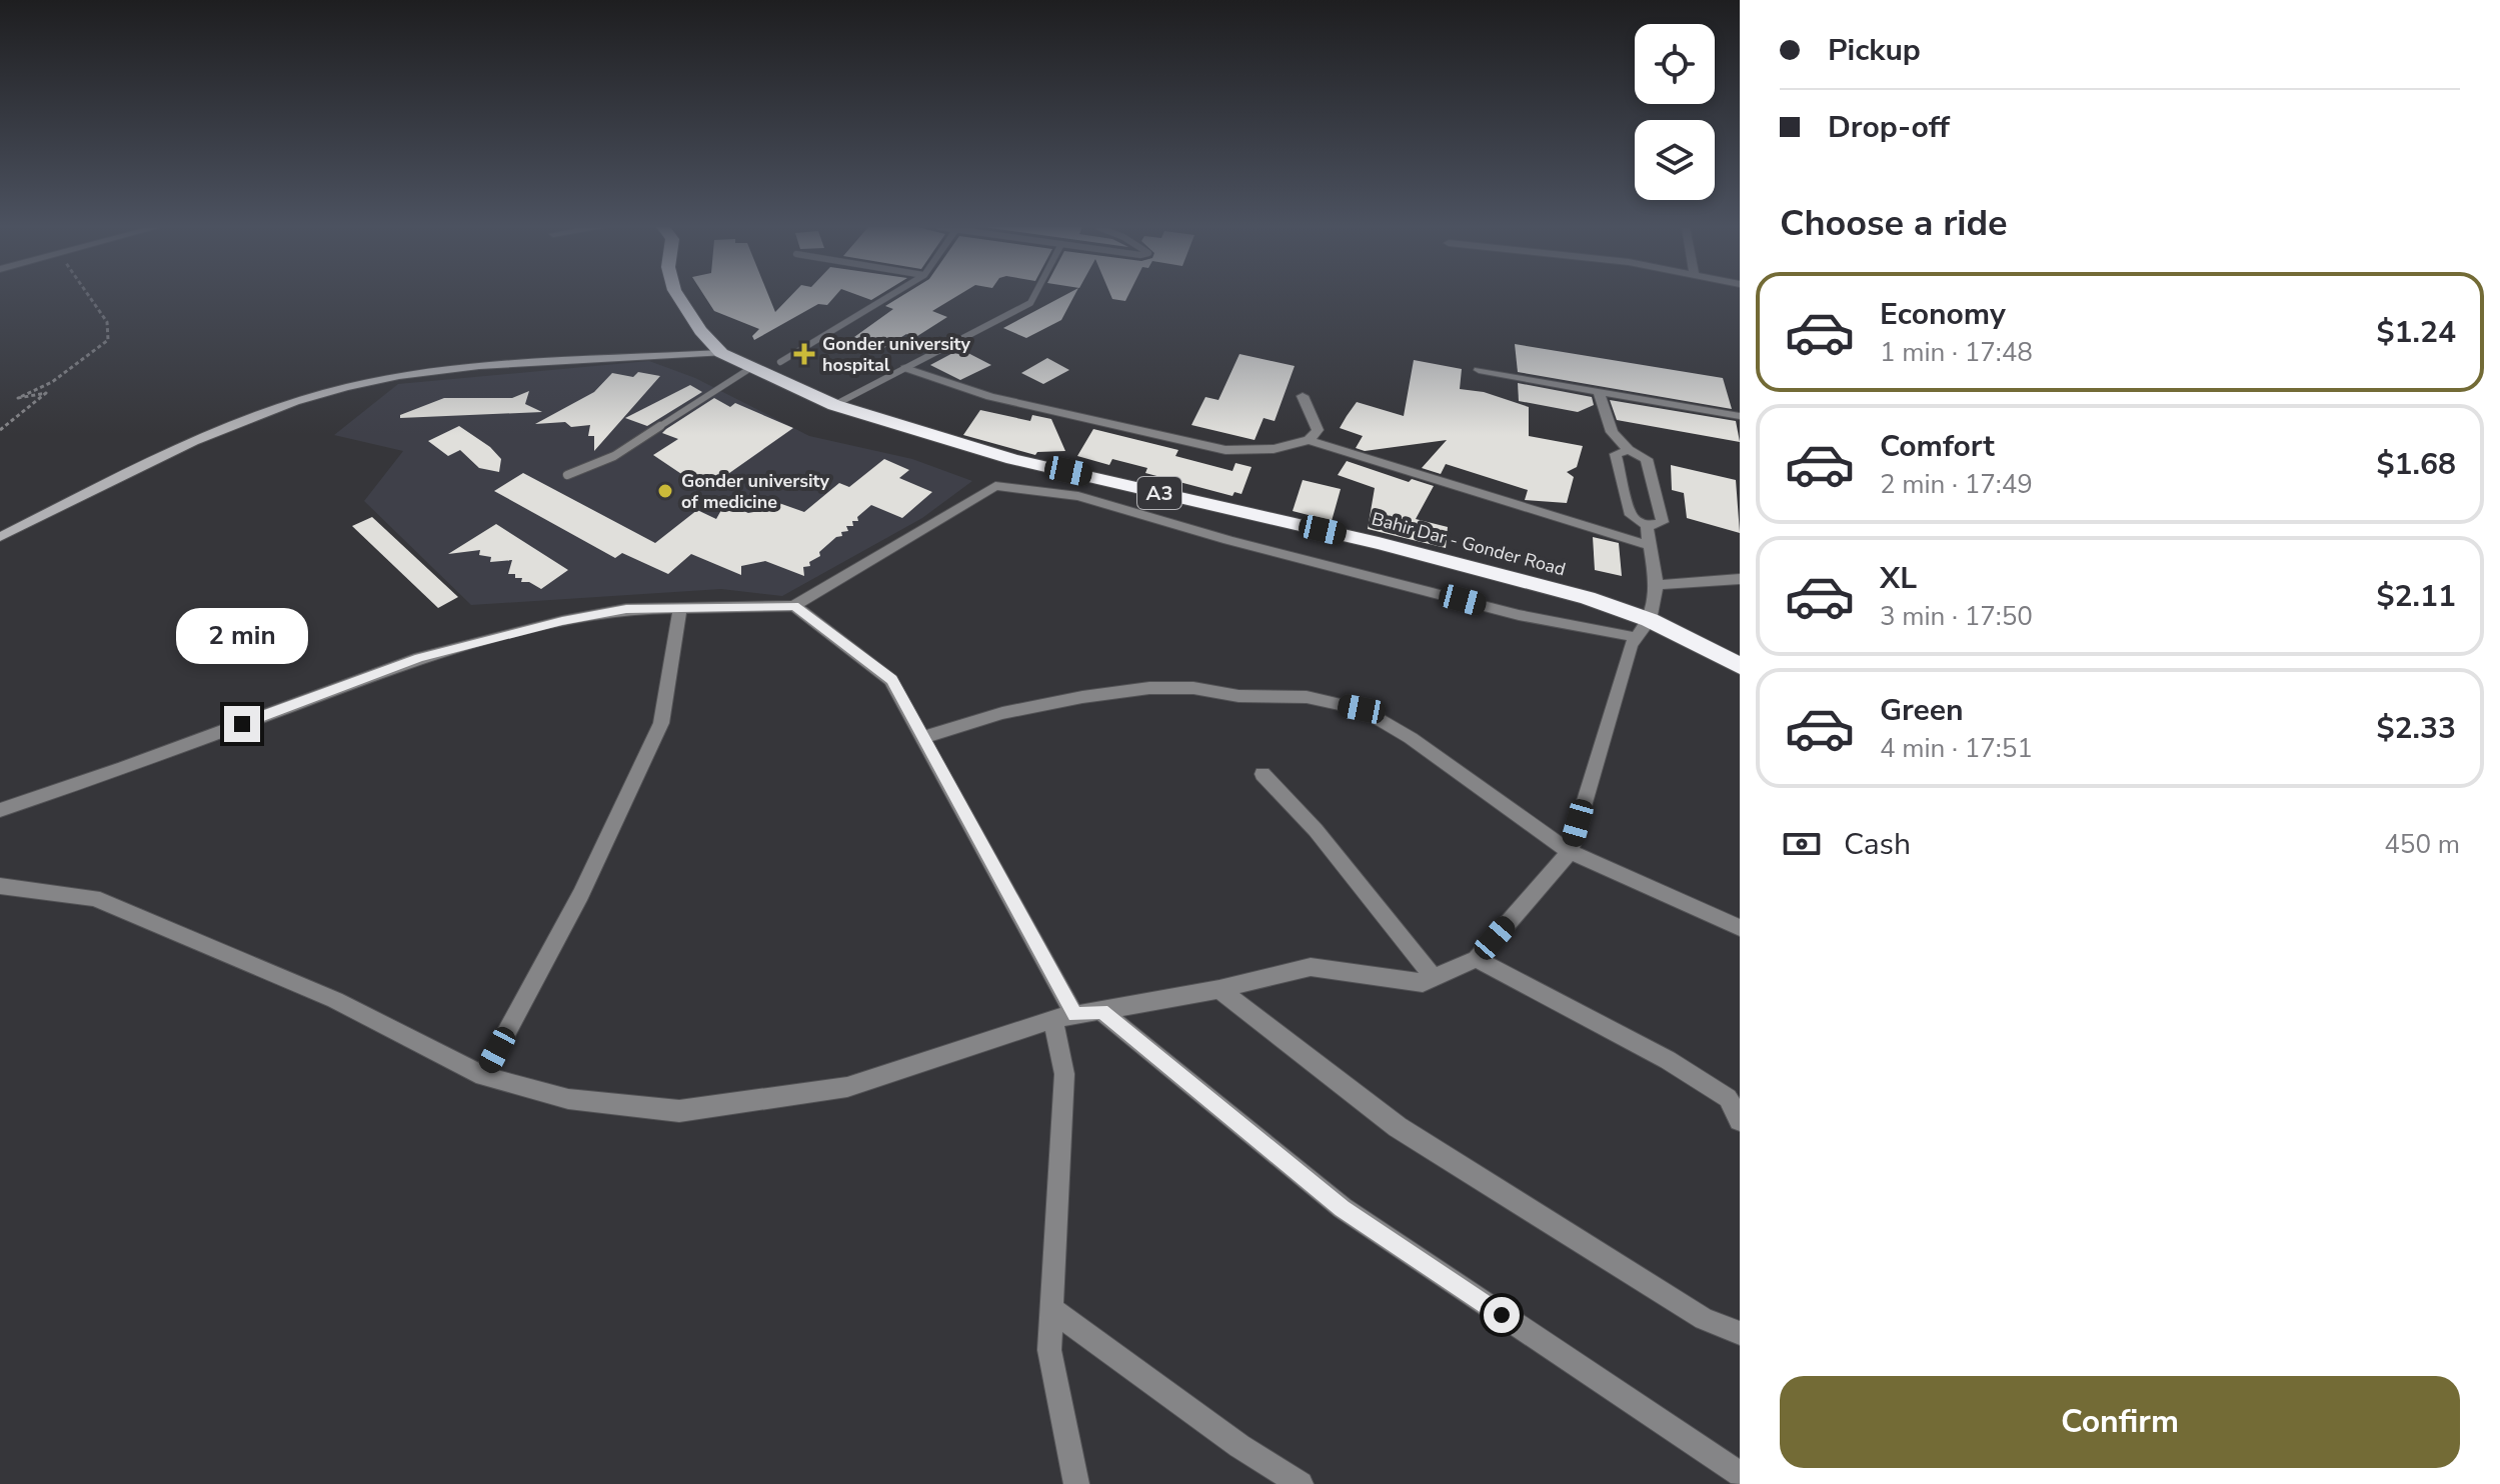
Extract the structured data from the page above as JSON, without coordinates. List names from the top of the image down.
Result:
{
  "streets": {
    "highway": ["A3", "Bahir Dar - Gonder Road"]
  },
  "places": {
    "health": ["Gonder university hospital"],
    "other": ["Gonder university of medicine"]
  },
  "page": {
    "banner": ["Pickup", "Drop-off"],
    "heading": "Choose a ride",
    "list": [
      {
        "name": "Economy",
        "note": "1 min · 17:48",
        "value": "$1.24"
      },
      {
        "name": "Comfort",
        "note": "2 min · 17:49",
        "value": "$1.68"
      },
      {
        "name": "XL",
        "note": "3 min · 17:50",
        "value": "$2.11"
      },
      {
        "name": "Green",
        "note": "4 min · 17:51",
        "value": "$2.33"
      }
    ],
    "bubble": "2 min",
    "pay": ["Cash", "450 m"],
    "buttons": "Confirm"
  }
}
